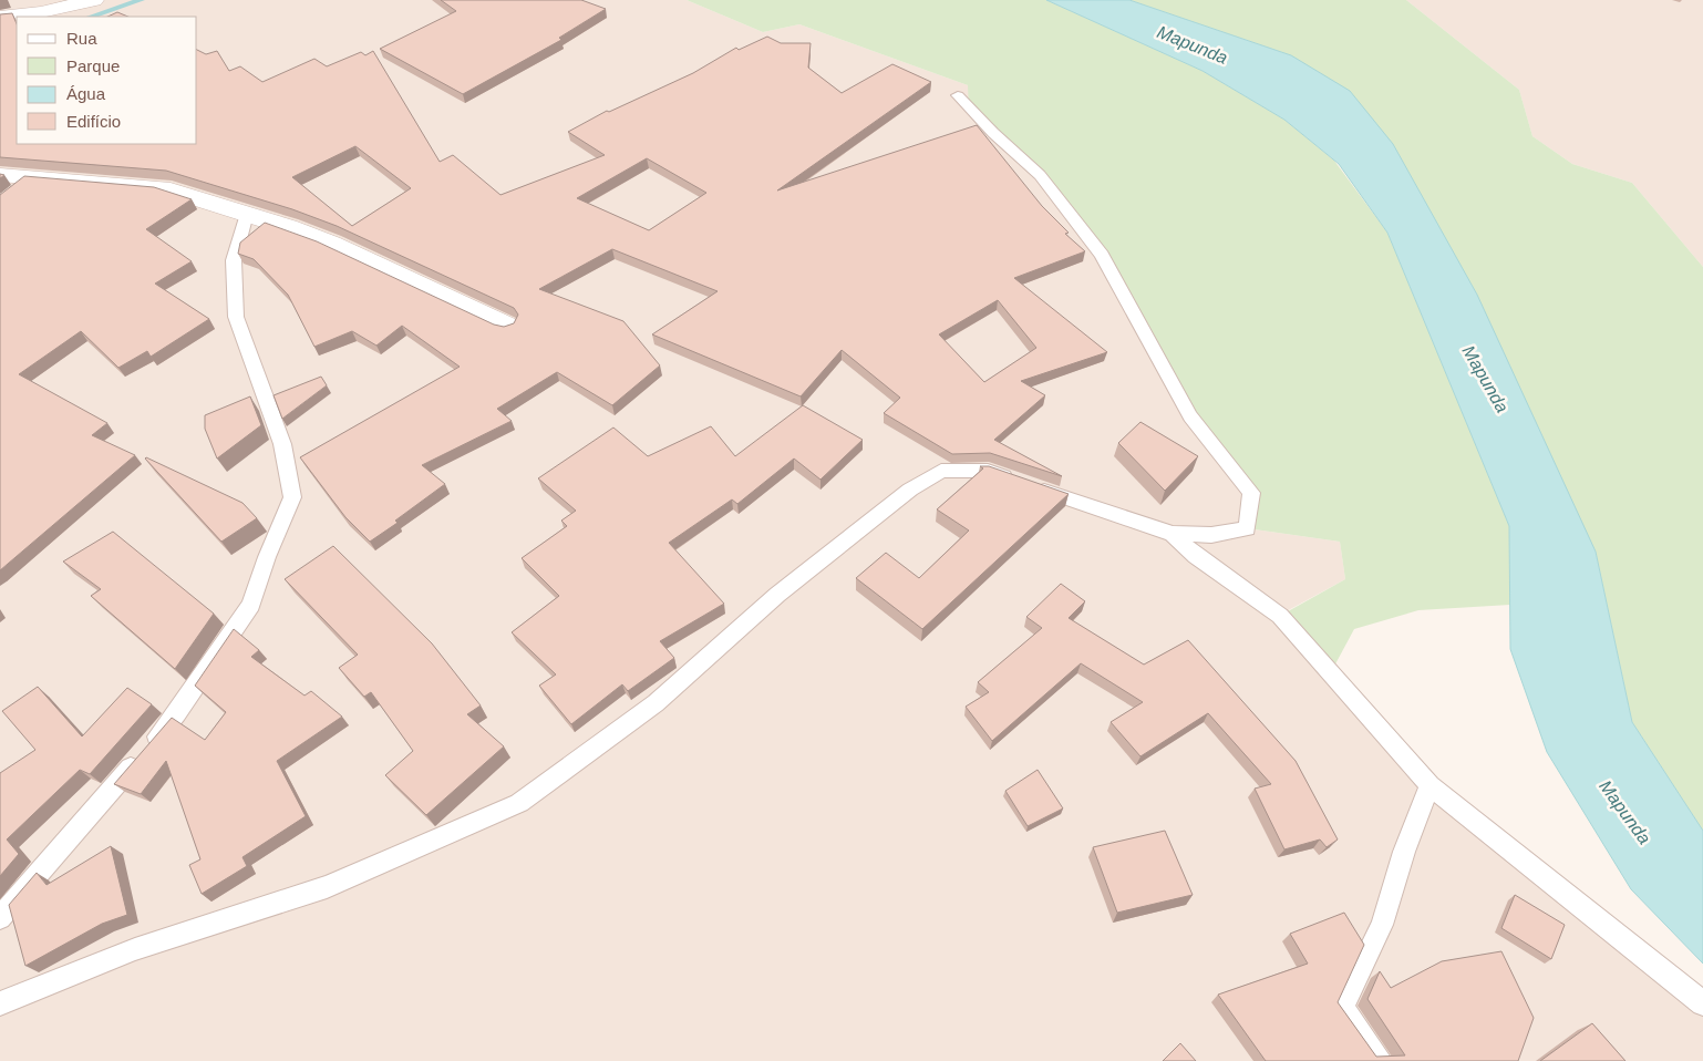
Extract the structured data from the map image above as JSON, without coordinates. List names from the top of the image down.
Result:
{
  "water": ["Mapunda"],
  "legend": [
    "Rua",
    "Parque",
    "Água",
    "Edifício"
  ]
}
